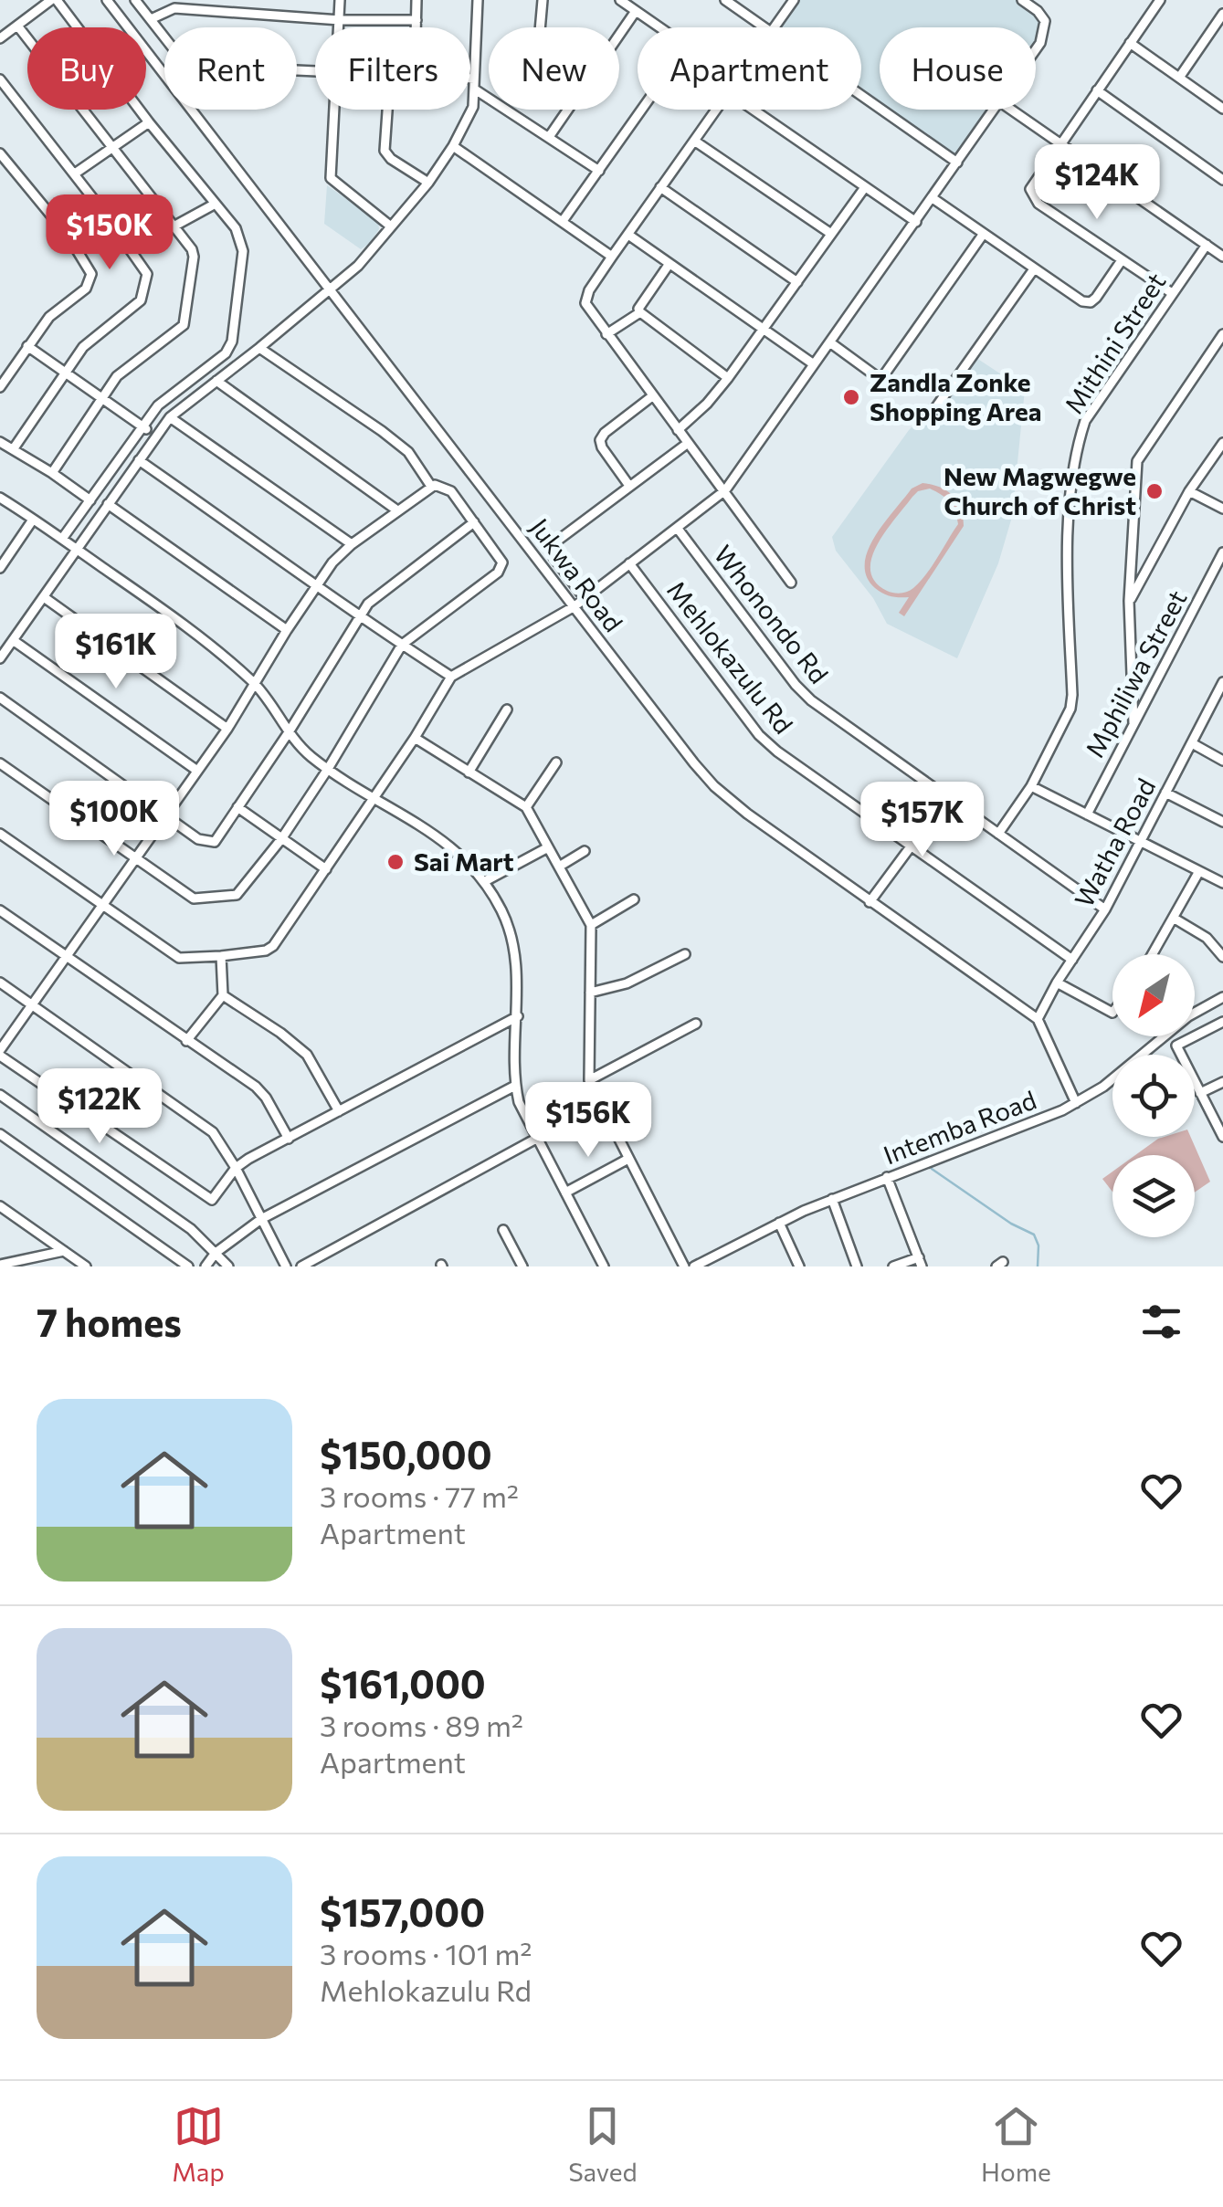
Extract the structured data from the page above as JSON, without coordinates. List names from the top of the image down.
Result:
{
  "streets": {
    "street": [
      "Mithini Street",
      "Jukwa Road",
      "Whonondo Rd",
      "Mehlokazulu Rd",
      "Mphiliwa Street",
      "Watha Road",
      "Intemba Road"
    ]
  },
  "crossings": [
    ["Mithini Street", "Whonondo Rd"],
    ["Jukwa Road", "Watha Road"],
    ["Whonondo Rd", "Watha Road"],
    ["Mehlokazulu Rd", "Watha Road"]
  ],
  "places": ["Zandla Zonke Shopping Area", "New Magwegwe Church of Christ", "Sai Mart"],
  "north": "bottom left",
  "page": {
    "chip": [
      "Buy",
      "Rent",
      "Filters",
      "New",
      "Apartment",
      "House"
    ],
    "price": [
      "$124K",
      "$150K",
      "$161K",
      "$100K",
      "$157K",
      "$122K",
      "$156K"
    ],
    "heading": "7 homes",
    "list": [
      {
        "name": "$150,000",
        "note": "3 rooms · 77 m² · Apartment"
      },
      {
        "name": "$161,000",
        "note": "3 rooms · 89 m² · Apartment"
      },
      {
        "name": "$157,000",
        "note": "3 rooms · 101 m² · Mehlokazulu Rd"
      }
    ],
    "tabs": ["Map", "Saved", "Home"]
  }
}
